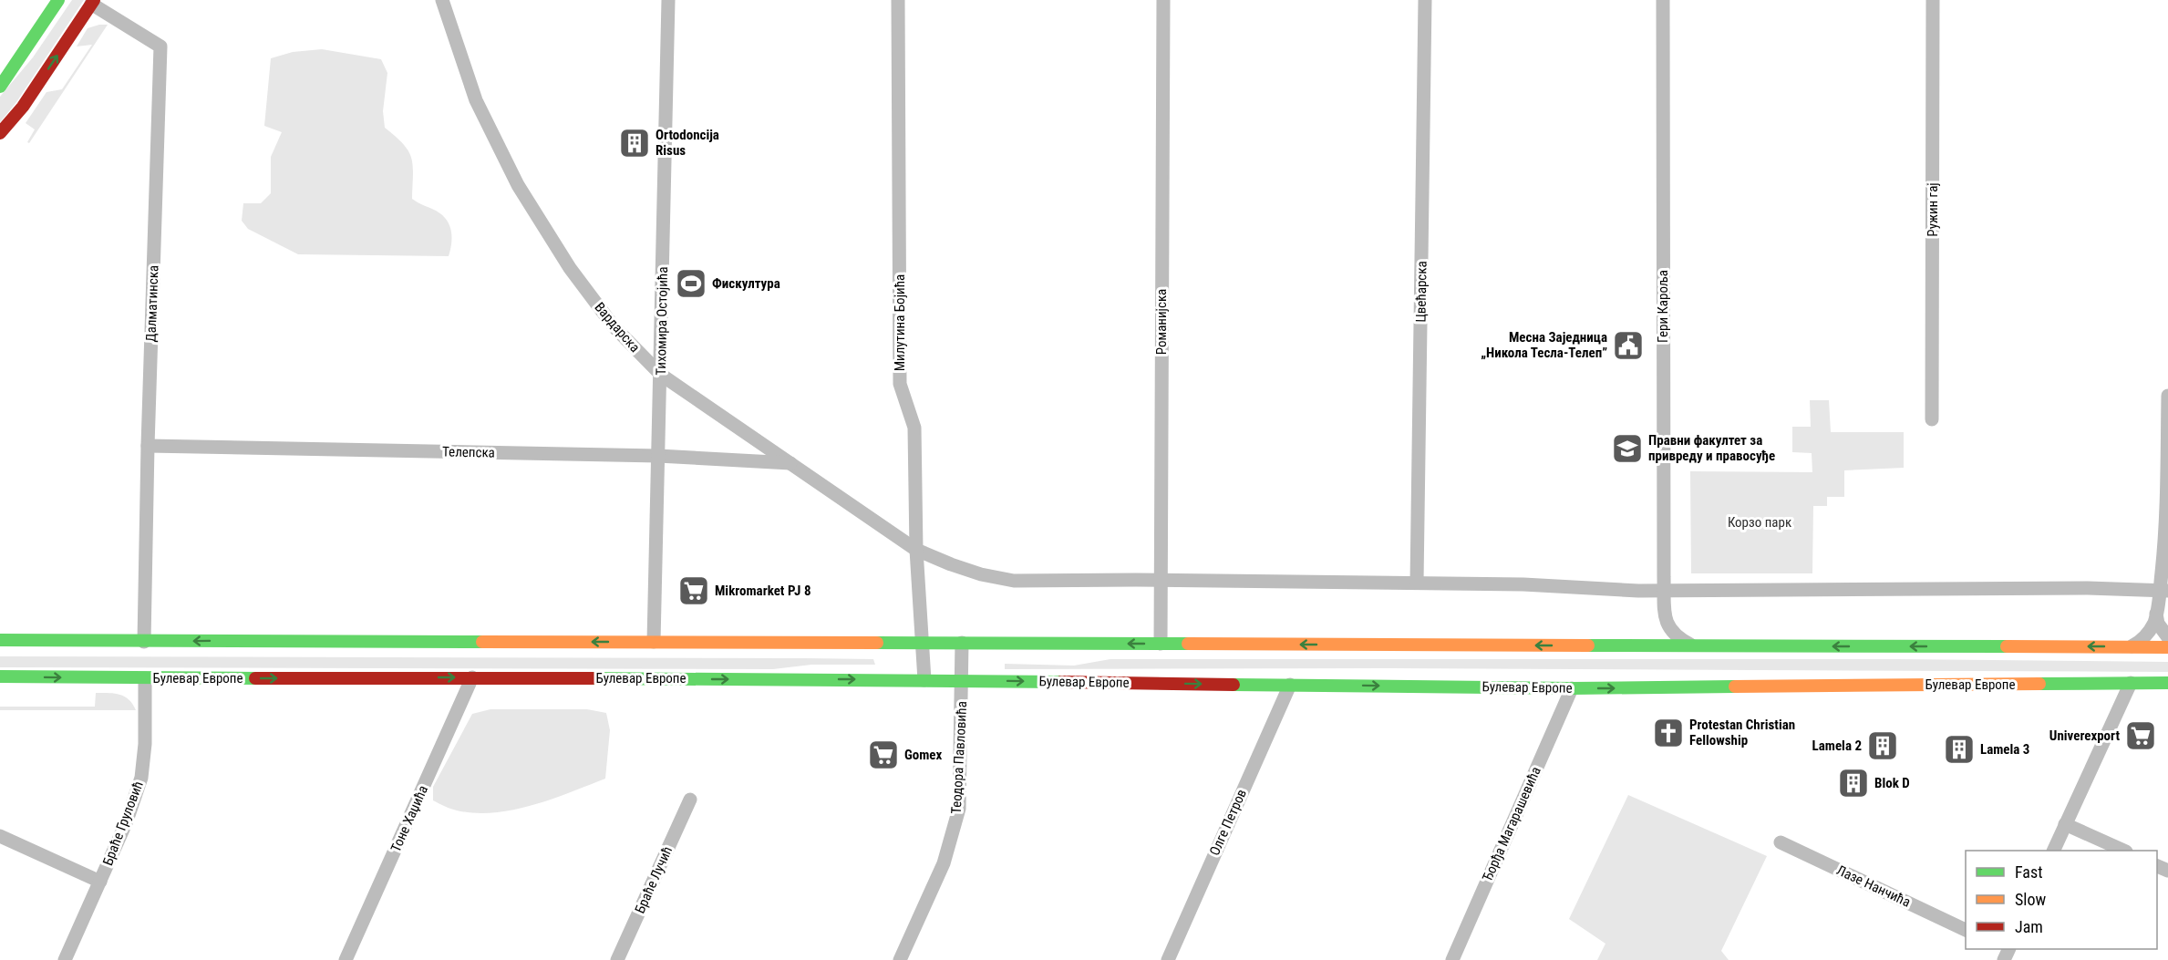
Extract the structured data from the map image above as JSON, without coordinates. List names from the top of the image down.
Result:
{
  "streets": {
    "main road": ["Булевар Европе"],
    "street": [
      "Ружин гај",
      "Цвећарска",
      "Далматинска",
      "Гери Кароља",
      "Тихомира Остојића",
      "Романијска",
      "Милутина Бојића",
      "Вардарска",
      "Телепска",
      "Теодора Павловића",
      "Тоне Хаџића",
      "Олге Петров",
      "Браће Груловић",
      "Ђорђа Магарашевића",
      "Браће Лучић",
      "Лазе Нанчића"
    ]
  },
  "crossings": [
    ["Далматинска", "Телепска"],
    ["Тихомира Остојића", "Вардарска"],
    ["Тихомира Остојића", "Телепска"],
    ["Милутина Бојића", "Вардарска"],
    ["Милутина Бојића", "Булевар Европе"],
    ["Вардарска", "Телепска"],
    ["Булевар Европе", "Теодора Павловића"],
    ["Булевар Европе", "Тоне Хаџића"],
    ["Булевар Европе", "Олге Петров"],
    ["Булевар Европе", "Браће Груловић"],
    ["Булевар Европе", "Ђорђа Магарашевића"]
  ],
  "parks": ["Корзо парк"],
  "places": {
    "building": [
      "Ortodoncija Risus",
      "Lamela 2",
      "Lamela 3",
      "Blok D"
    ],
    "sports": ["Фискултура"],
    "public building": ["Месна Заједница „Никола Тесла-Телеп”"],
    "school or university": ["Правни факултет за привреду и правосуђе"],
    "supermarket": ["Mikromarket PJ 8", "Univerexport", "Gomex"],
    "church": ["Protestan Christian Fellowship"]
  },
  "legend": ["Fast", "Slow", "Jam"]
}
